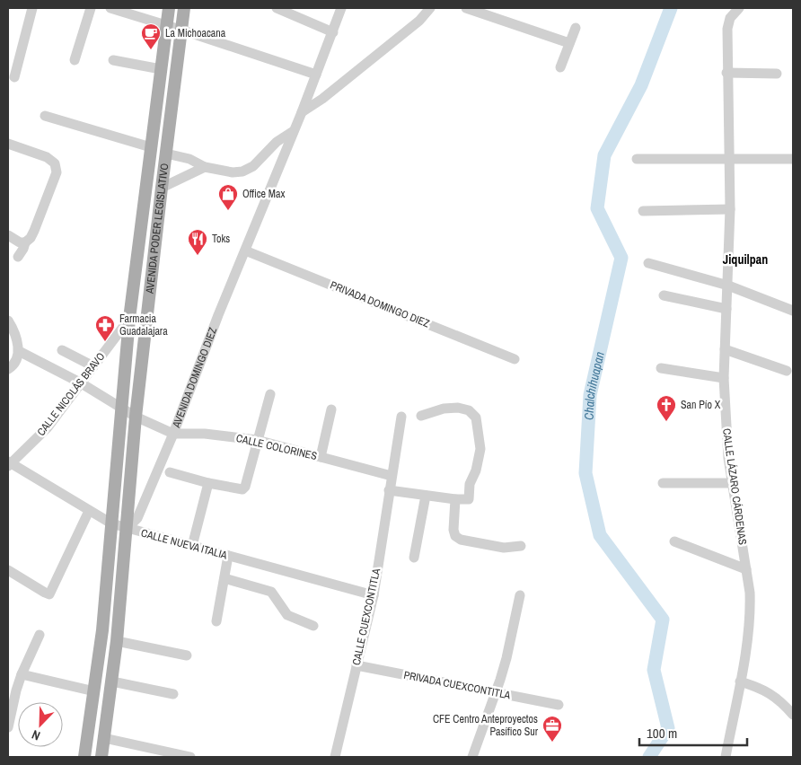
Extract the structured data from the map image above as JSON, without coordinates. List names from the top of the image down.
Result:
{
  "streets": {
    "main road": ["AVENIDA PODER LEGISLATIVO"],
    "street": [
      "PRIVADA DOMINGO DIEZ",
      "AVENIDA DOMINGO DIEZ",
      "CALLE NICOLÁS BRAVO",
      "CALLE COLORINES",
      "CALLE LÁZARO CÁRDENAS",
      "CALLE NUEVA ITALIA",
      "CALLE CUEXCONTITLA",
      "PRIVADA CUEXCONTITLA"
    ]
  },
  "crossings": [
    ["AVENIDA PODER LEGISLATIVO", "AVENIDA DOMINGO DIEZ"],
    ["AVENIDA PODER LEGISLATIVO", "CALLE NICOLÁS BRAVO"],
    ["AVENIDA PODER LEGISLATIVO", "CALLE COLORINES"],
    ["AVENIDA PODER LEGISLATIVO", "CALLE NUEVA ITALIA"],
    ["PRIVADA DOMINGO DIEZ", "AVENIDA DOMINGO DIEZ"],
    ["AVENIDA DOMINGO DIEZ", "CALLE COLORINES"],
    ["AVENIDA DOMINGO DIEZ", "CALLE NUEVA ITALIA"],
    ["CALLE NICOLÁS BRAVO", "CALLE COLORINES"],
    ["CALLE NICOLÁS BRAVO", "CALLE NUEVA ITALIA"],
    ["CALLE COLORINES", "CALLE CUEXCONTITLA"],
    ["CALLE NUEVA ITALIA", "CALLE CUEXCONTITLA"],
    ["CALLE CUEXCONTITLA", "PRIVADA CUEXCONTITLA"]
  ],
  "districts": ["Jiquilpan"],
  "water": ["Chalchihuapan"],
  "places": {
    "cafe": ["La Michoacana"],
    "shop": ["Office Max"],
    "restaurant": ["Toks"],
    "pharmacy": ["Farmacia Guadalajara"],
    "church": ["San Pío X"],
    "office": ["CFE Centro Anteproyectos Pasífico Sur"]
  },
  "scale_bar": "100 m",
  "north": "bottom left"
}
